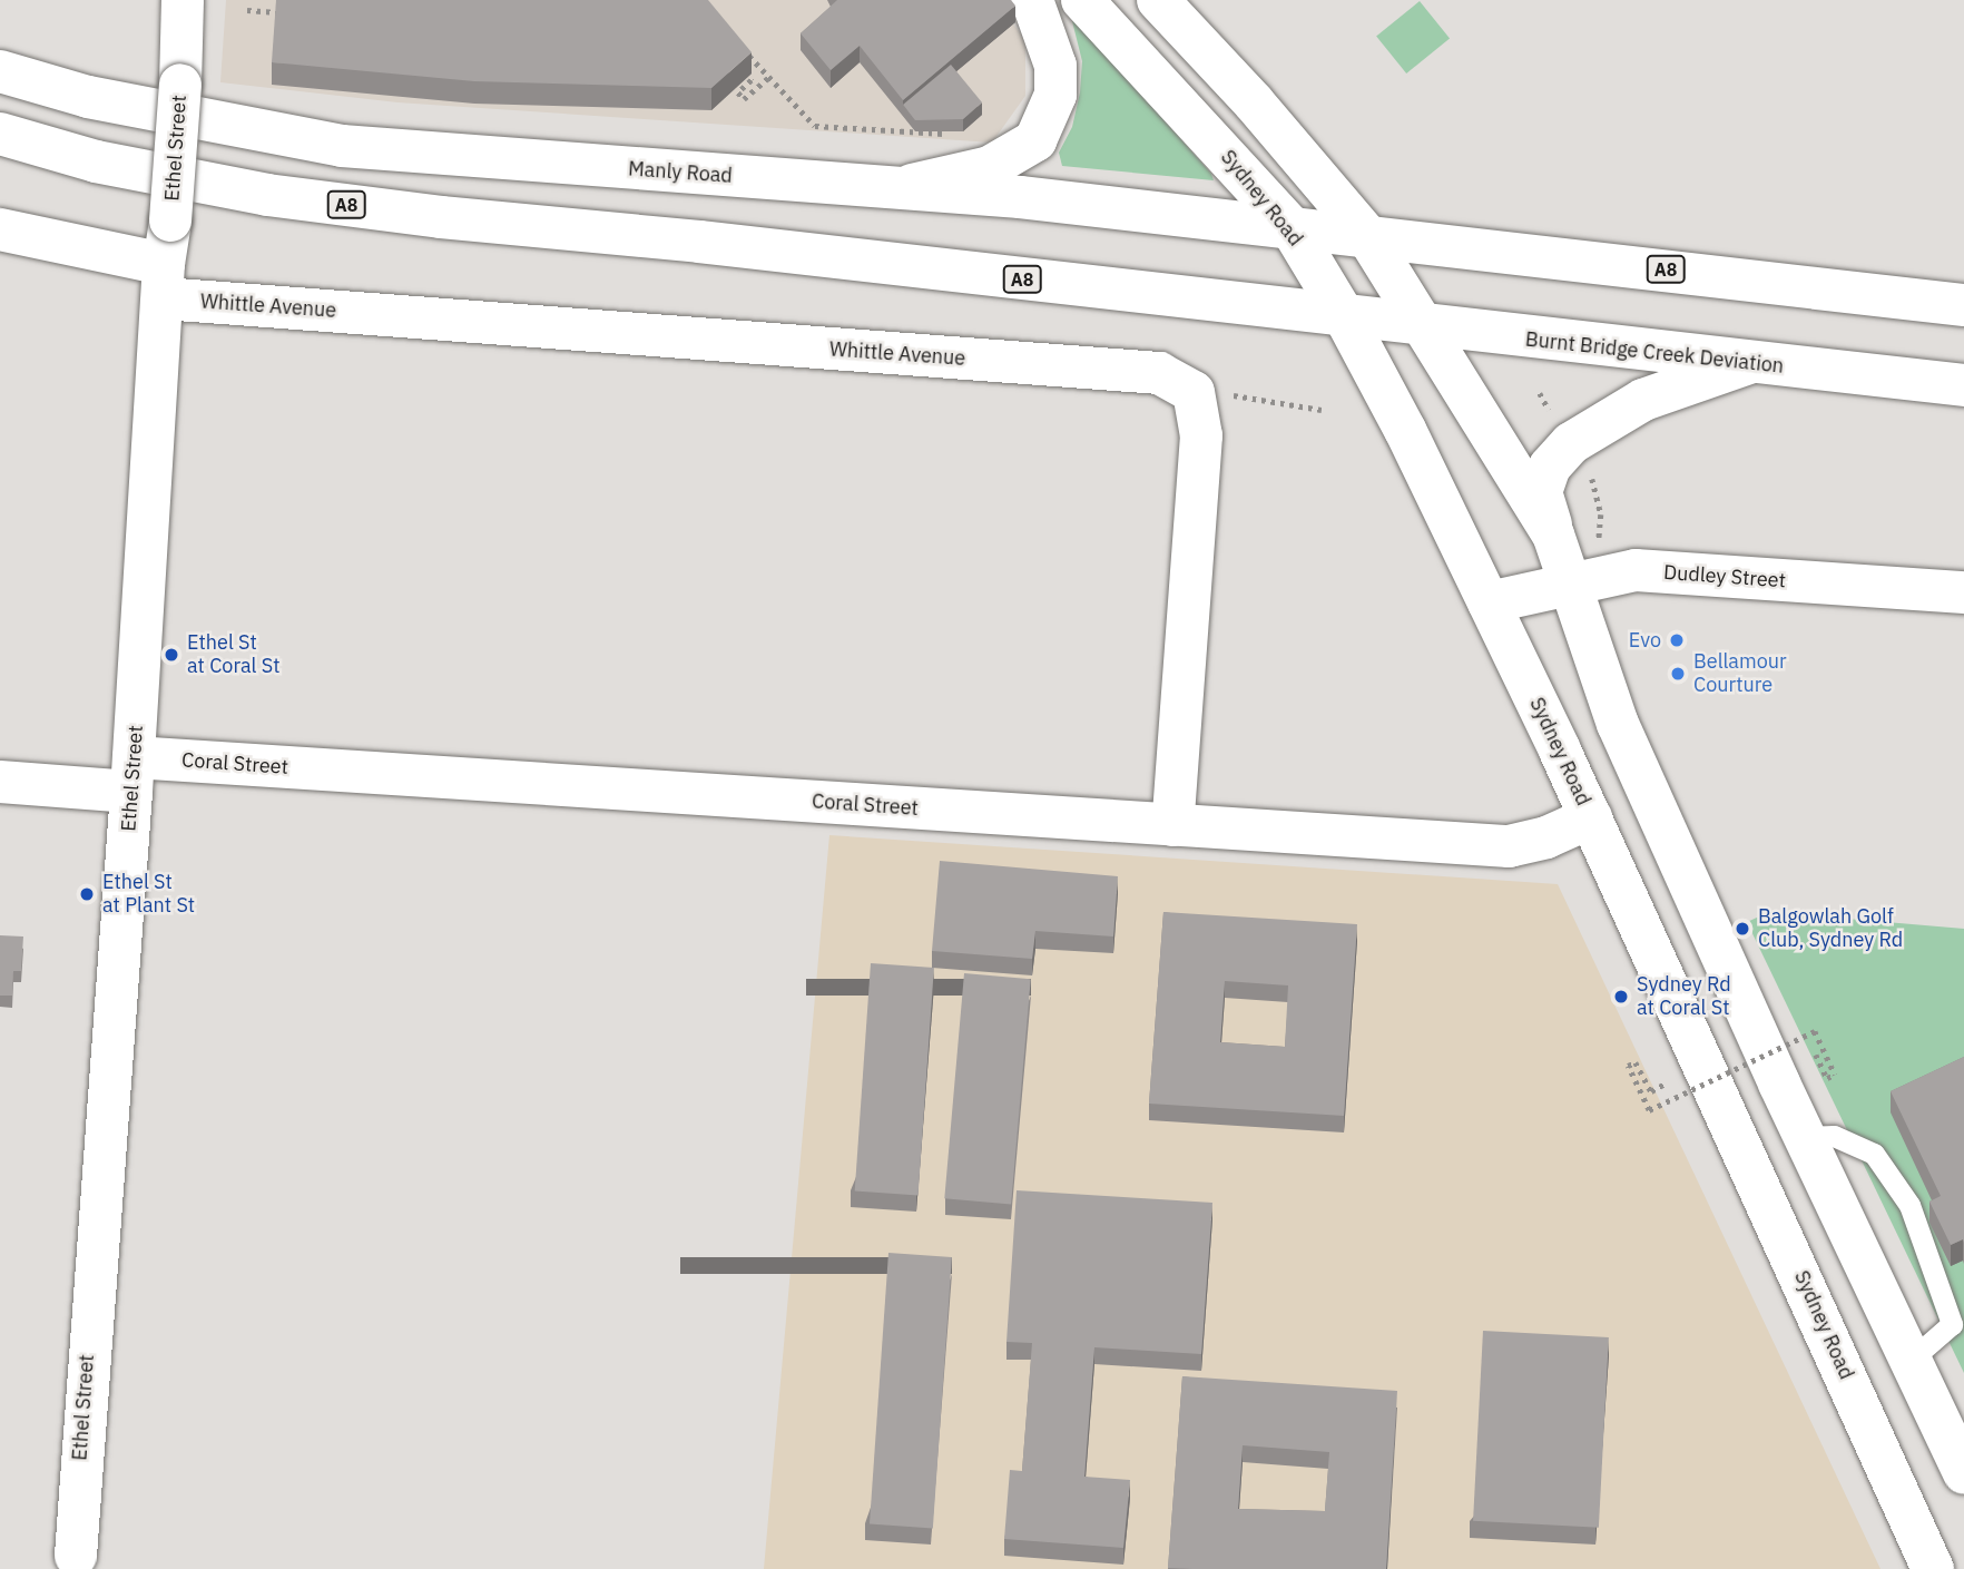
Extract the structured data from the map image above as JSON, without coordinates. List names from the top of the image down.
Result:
{
  "streets": {
    "main road": [
      "Ethel Street",
      "Manly Road",
      "Sydney Road",
      "A8",
      "Whittle Avenue",
      "Burnt Bridge Creek Deviation",
      "Dudley Street",
      "Coral Street"
    ]
  },
  "crossings": [
    ["Ethel Street", "Whittle Avenue"],
    ["Ethel Street", "Coral Street"],
    ["Manly Road", "Sydney Road"],
    ["Manly Road", "A8"],
    ["Sydney Road", "A8"],
    ["Sydney Road", "Burnt Bridge Creek Deviation"],
    ["Sydney Road", "Dudley Street"],
    ["Sydney Road", "Coral Street"],
    ["A8", "Burnt Bridge Creek Deviation"]
  ],
  "places": [
    "Evo",
    "Ethel St at Coral St",
    "Bellamour Courture",
    "Ethel St at Plant St",
    "Balgowlah Golf Club, Sydney Rd",
    "Sydney Rd at Coral St"
  ]
}
